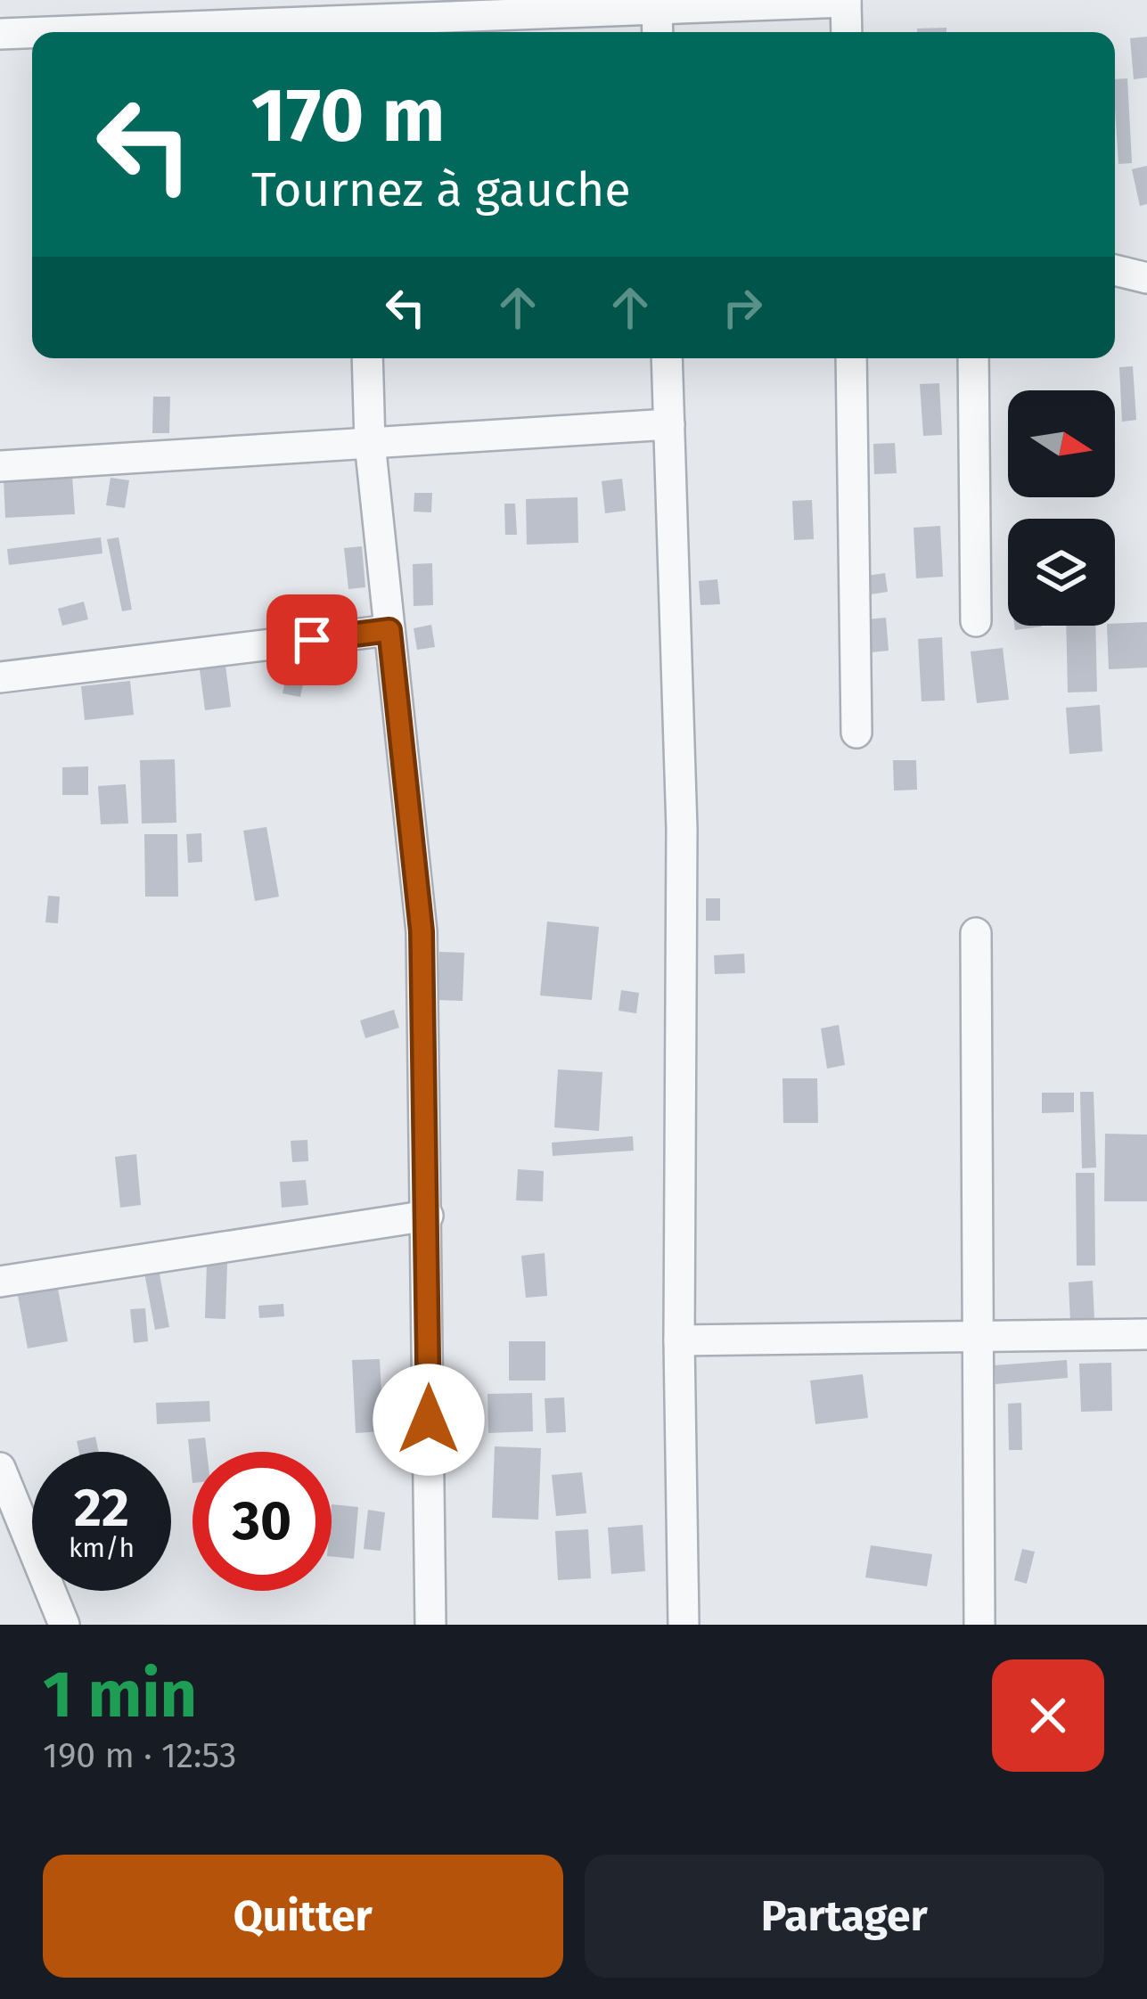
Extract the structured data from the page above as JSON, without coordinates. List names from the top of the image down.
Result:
{
  "north": "right",
  "page": {
    "turn": ["170 m", "Tournez à gauche"],
    "speed": "22 km/h",
    "limit": "30",
    "heading": ["1 min", "190 m · 12:53"],
    "buttons": ["Quitter", "Partager"]
  }
}
